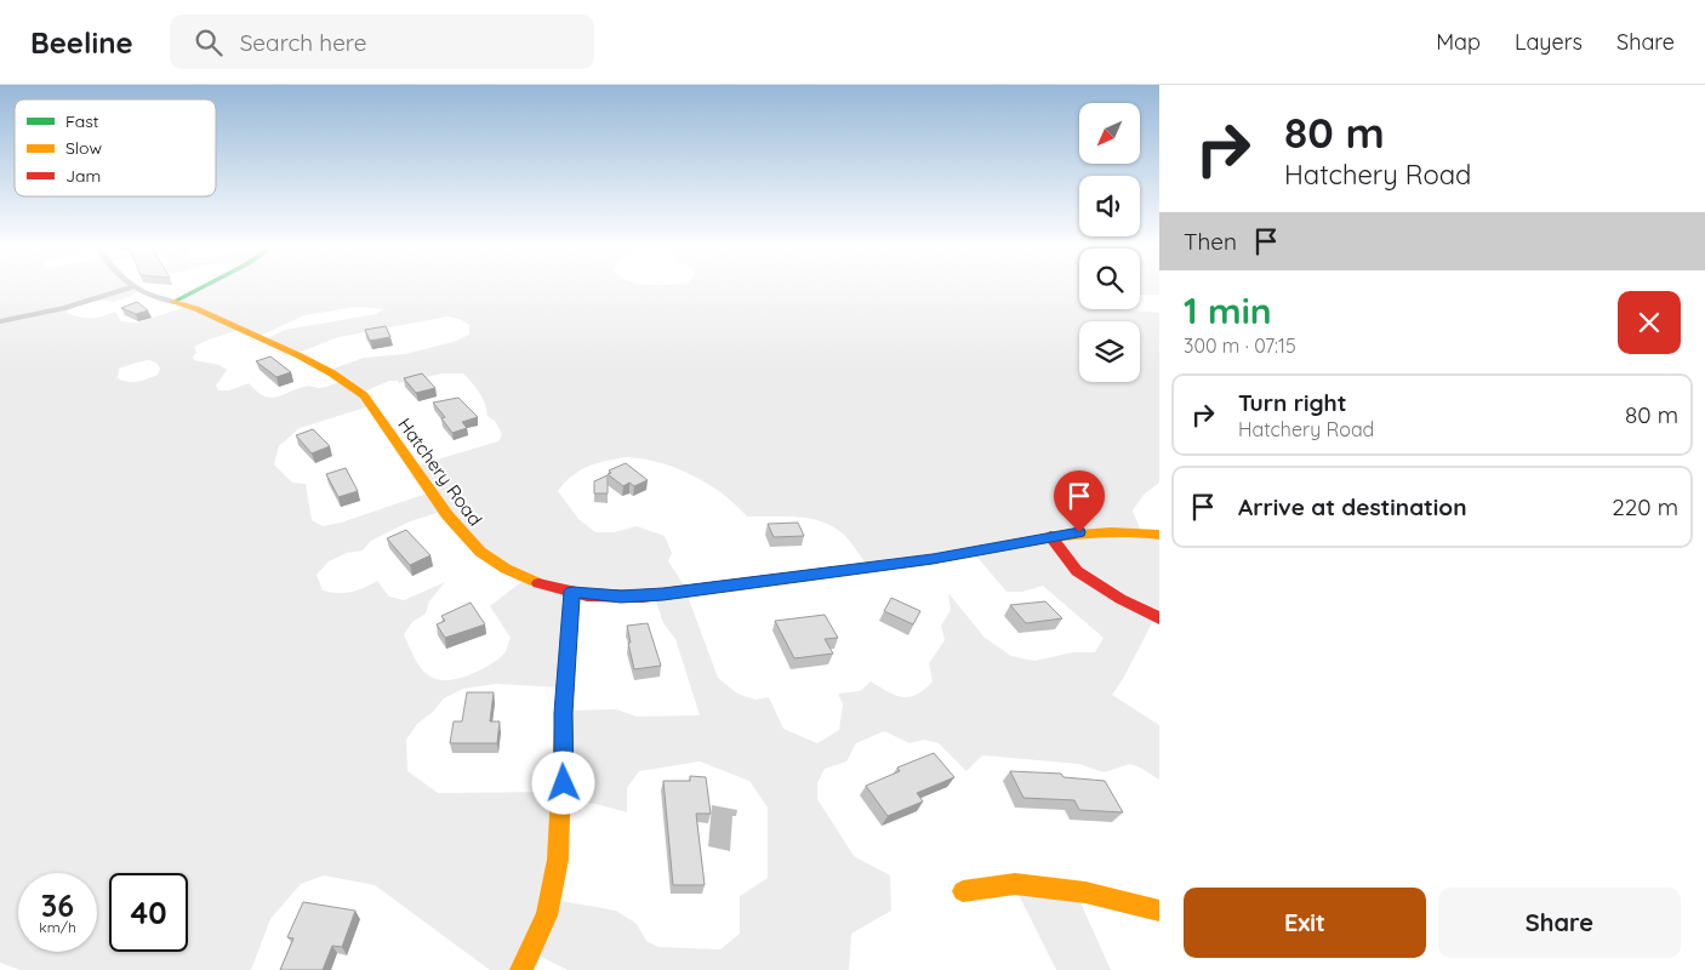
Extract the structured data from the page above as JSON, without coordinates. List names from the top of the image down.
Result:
{
  "streets": {
    "street": ["Hatchery Road"]
  },
  "legend": ["Fast", "Slow", "Jam"],
  "north": "bottom left",
  "page": {
    "header": "Beeline",
    "search": "Search here",
    "nav": ["Map", "Layers", "Share"],
    "turn": ["80 m", "Hatchery Road"],
    "then": "Then",
    "heading": ["1 min", "300 m · 07:15"],
    "list": [
      {
        "name": "Turn right",
        "note": "Hatchery Road",
        "value": "80 m"
      },
      {
        "name": "Arrive at destination",
        "value": "220 m"
      }
    ],
    "speed": "36 km/h",
    "limit": "40",
    "buttons": ["Exit", "Share"]
  }
}
